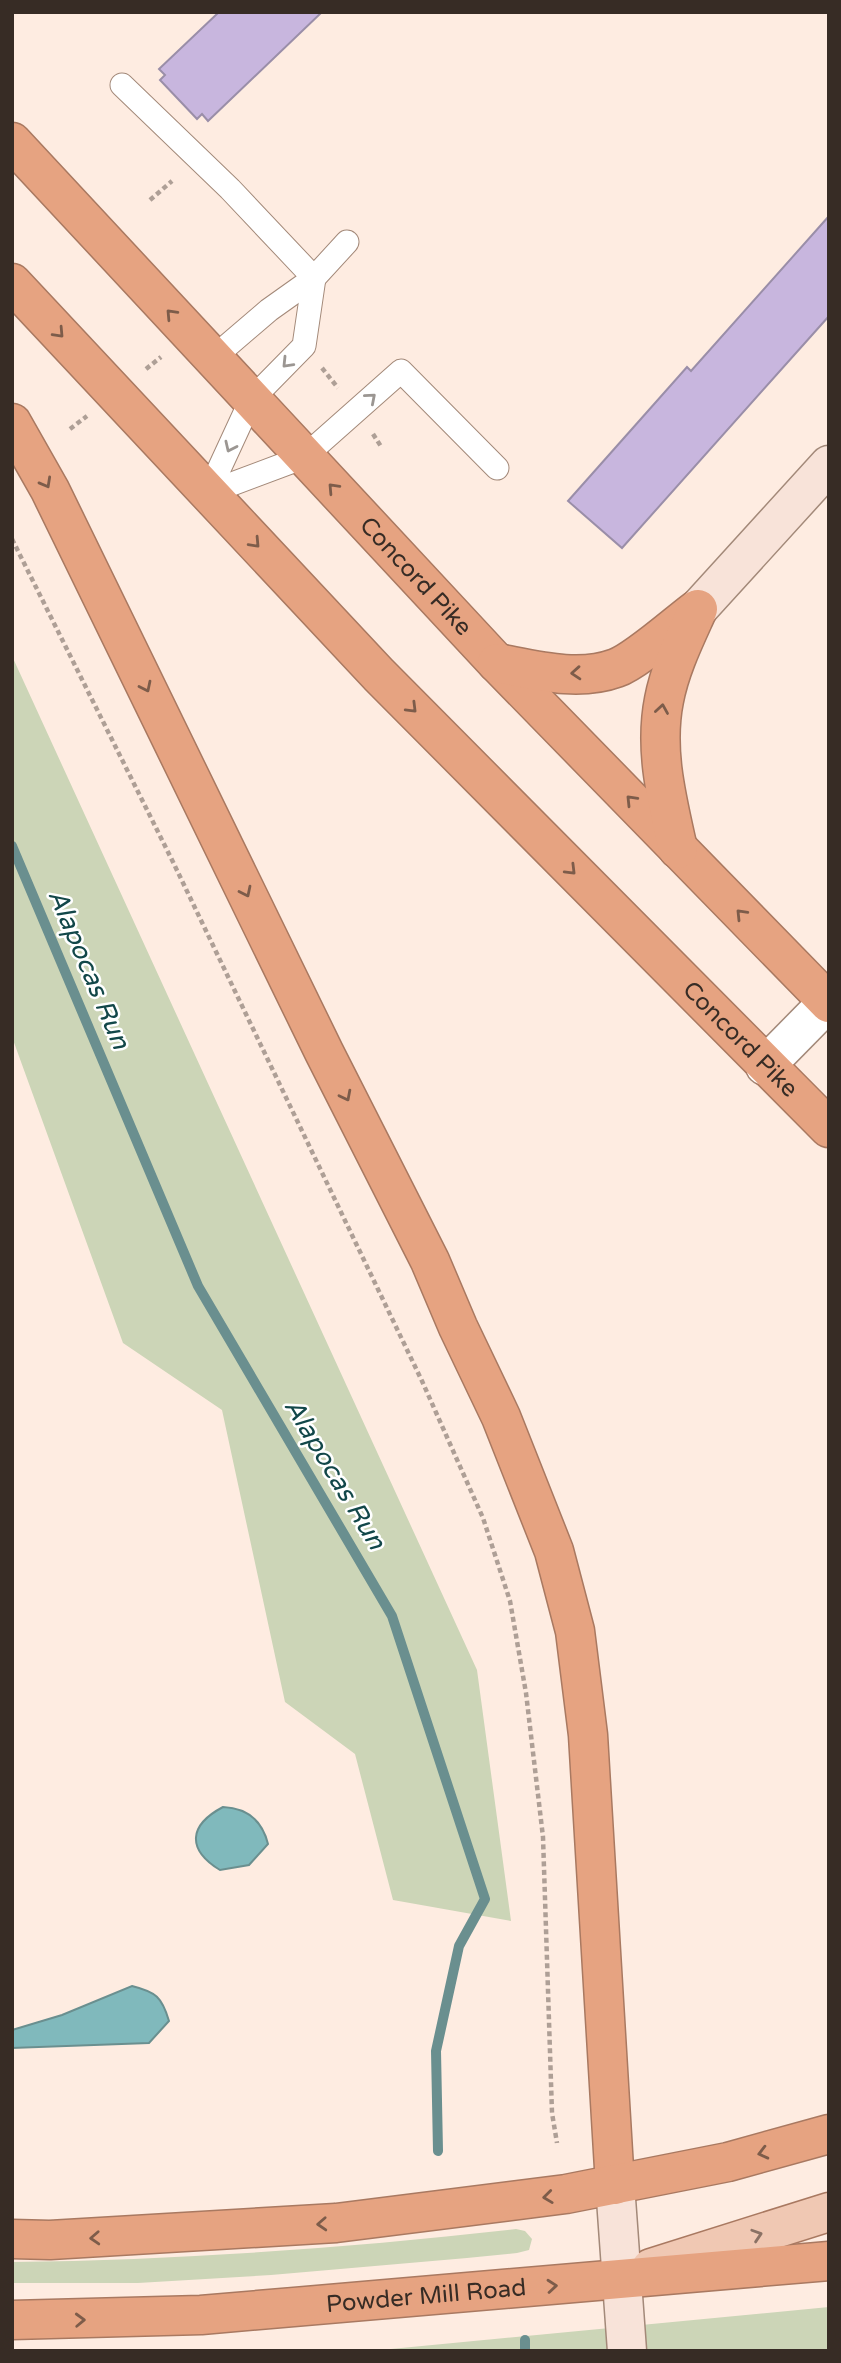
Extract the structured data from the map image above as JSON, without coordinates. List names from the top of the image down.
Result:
{
  "streets": {
    "highway": ["Concord Pike", "Powder Mill Road"]
  },
  "one_way": ["Powder Mill Road"],
  "water": ["Alapocas Run"]
}
